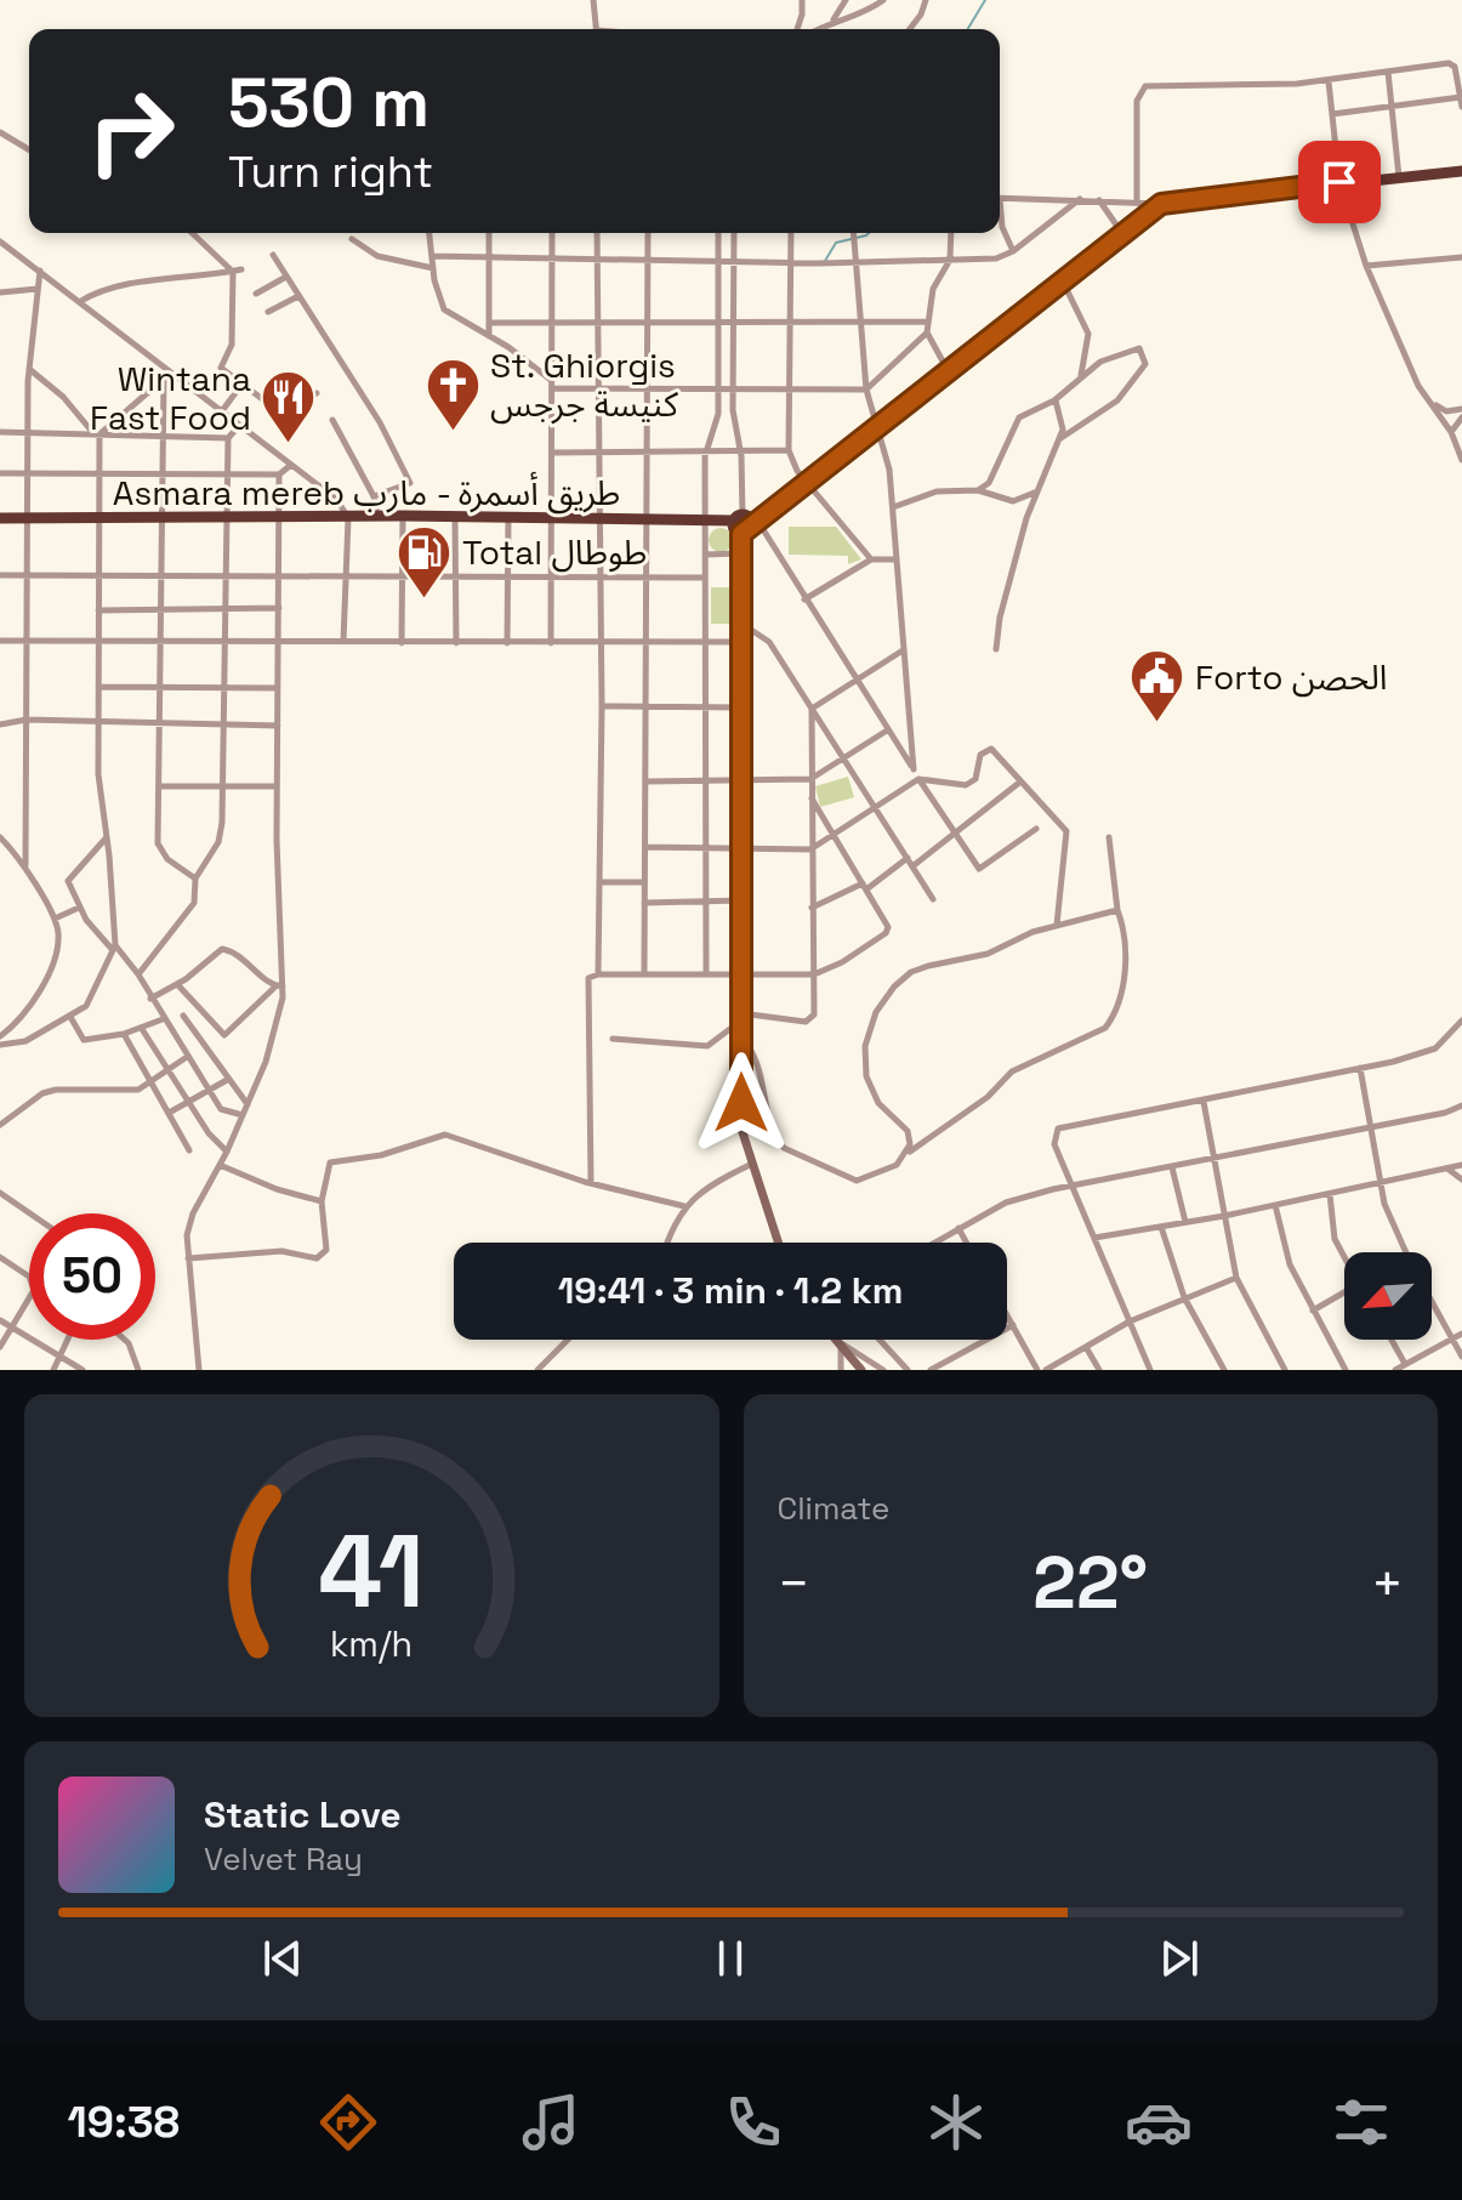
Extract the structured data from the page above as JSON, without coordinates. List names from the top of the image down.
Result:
{
  "streets": {
    "highway": ["Asmara mereb طريق أسمرة - مارب"]
  },
  "places": {
    "church": ["St. Ghiorgis كنيسة جرجس"],
    "restaurant": ["Wintana Fast Food"],
    "fuel station": ["Total طوطال"],
    "public building": ["Forto الحصن"]
  },
  "north": "bottom left",
  "page": {
    "turn": ["530 m", "Turn right"],
    "limit": "50",
    "trip": "19:41 · 3 min · 1.2 km",
    "tile": "Climate",
    "heat": ["−", "22°", "+"],
    "song": ["Static Love", "Velvet Ray"],
    "tabs": "19:38",
    "gauge": ["41", "km/h"]
  }
}
